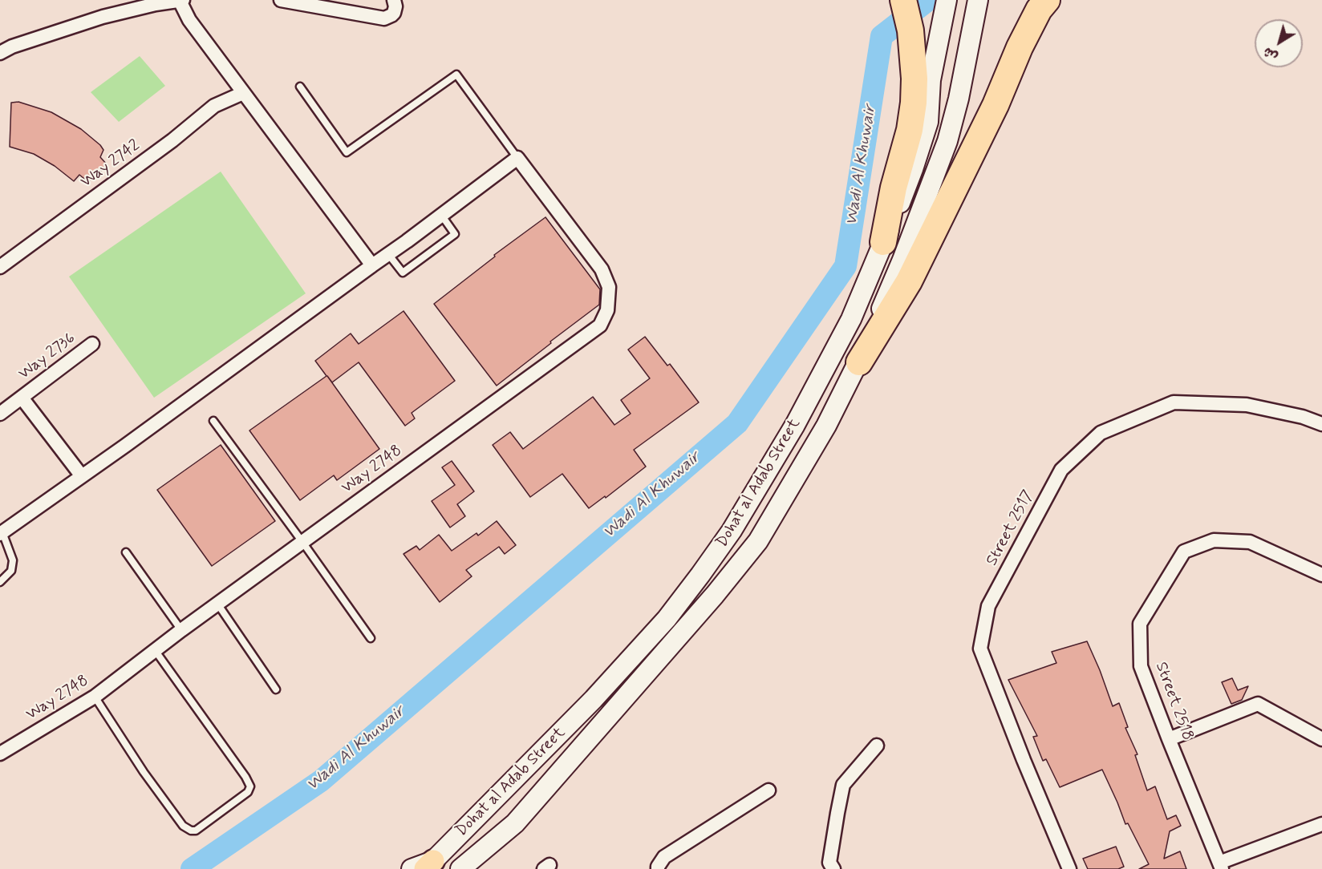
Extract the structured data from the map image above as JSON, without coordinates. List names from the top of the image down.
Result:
{
  "streets": {
    "main road": ["Dohat al Adab Street"],
    "street": [
      "Way 2742",
      "Way 2736",
      "Way 2748",
      "Street 2517",
      "Street 2518"
    ]
  },
  "water": ["Wadi Al Khuwair"],
  "north": "bottom left"
}
